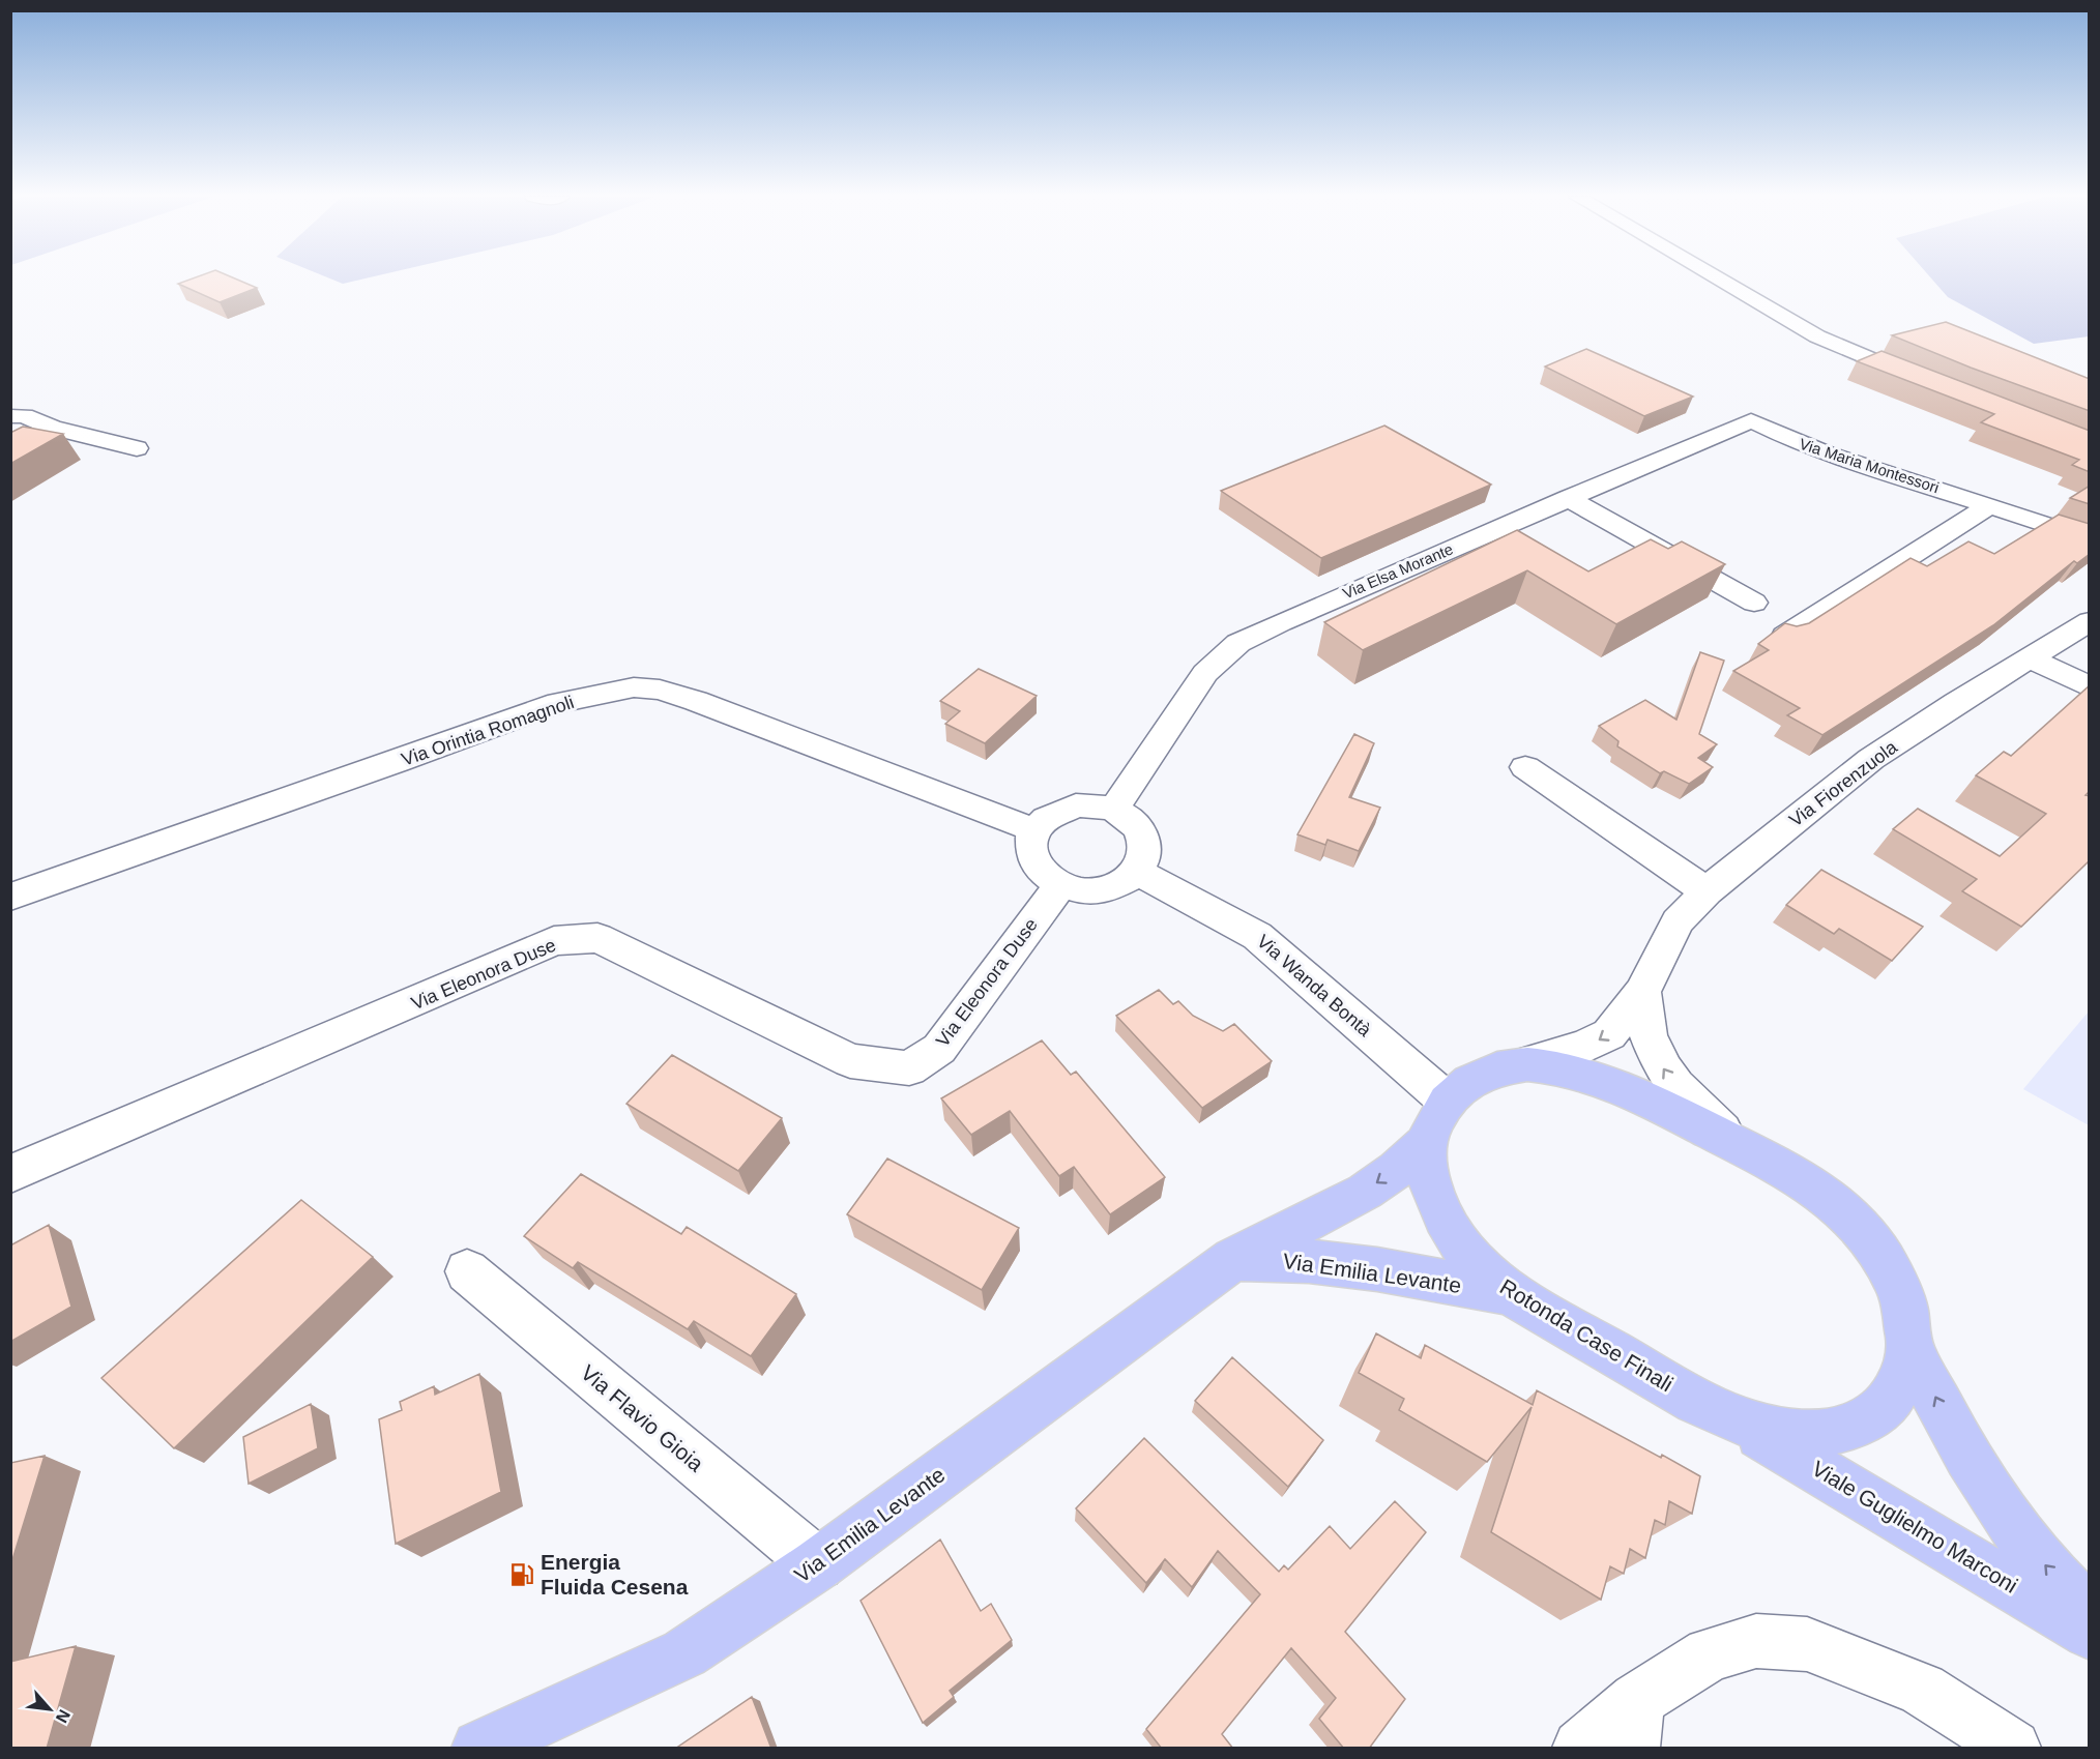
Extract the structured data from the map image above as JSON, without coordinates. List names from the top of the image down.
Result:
{
  "streets": {
    "main road": ["Via Emilia Levante", "Rotonda Case Finali", "Viale Guglielmo Marconi"],
    "street": [
      "Via Maria Montessori",
      "Via Elsa Morante",
      "Via Orintia Romagnoli",
      "Via Fiorenzuola",
      "Via Eleonora Duse",
      "Via Wanda Bontà",
      "Via Flavio Gioia"
    ]
  },
  "crossings": [
    ["Via Maria Montessori", "Via Elsa Morante"],
    ["Via Elsa Morante", "Via Orintia Romagnoli"],
    ["Via Elsa Morante", "Via Eleonora Duse"],
    ["Via Elsa Morante", "Via Wanda Bontà"],
    ["Via Orintia Romagnoli", "Via Eleonora Duse"],
    ["Via Orintia Romagnoli", "Via Wanda Bontà"],
    ["Via Fiorenzuola", "Rotonda Case Finali"],
    ["Via Eleonora Duse", "Via Wanda Bontà"],
    ["Via Wanda Bontà", "Rotonda Case Finali"],
    ["Via Emilia Levante", "Rotonda Case Finali"],
    ["Via Emilia Levante", "Via Flavio Gioia"],
    ["Rotonda Case Finali", "Viale Guglielmo Marconi"]
  ],
  "places": {
    "fuel station": ["Energia Fluida Cesena"]
  },
  "north": "bottom right"
}
